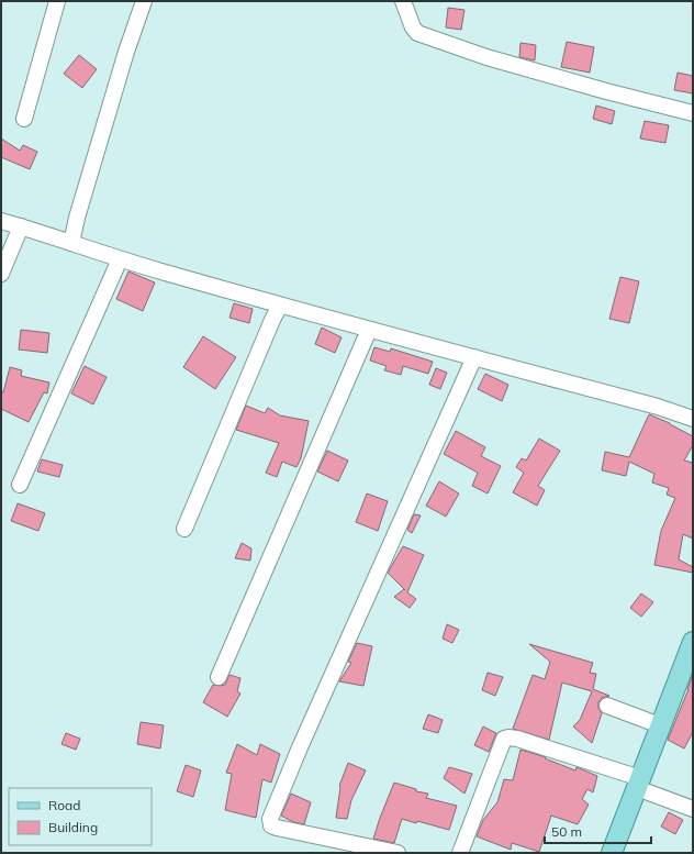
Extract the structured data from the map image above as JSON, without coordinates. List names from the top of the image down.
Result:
{
  "legend": ["Road", "Building"],
  "scale_bar": "50 m"
}
